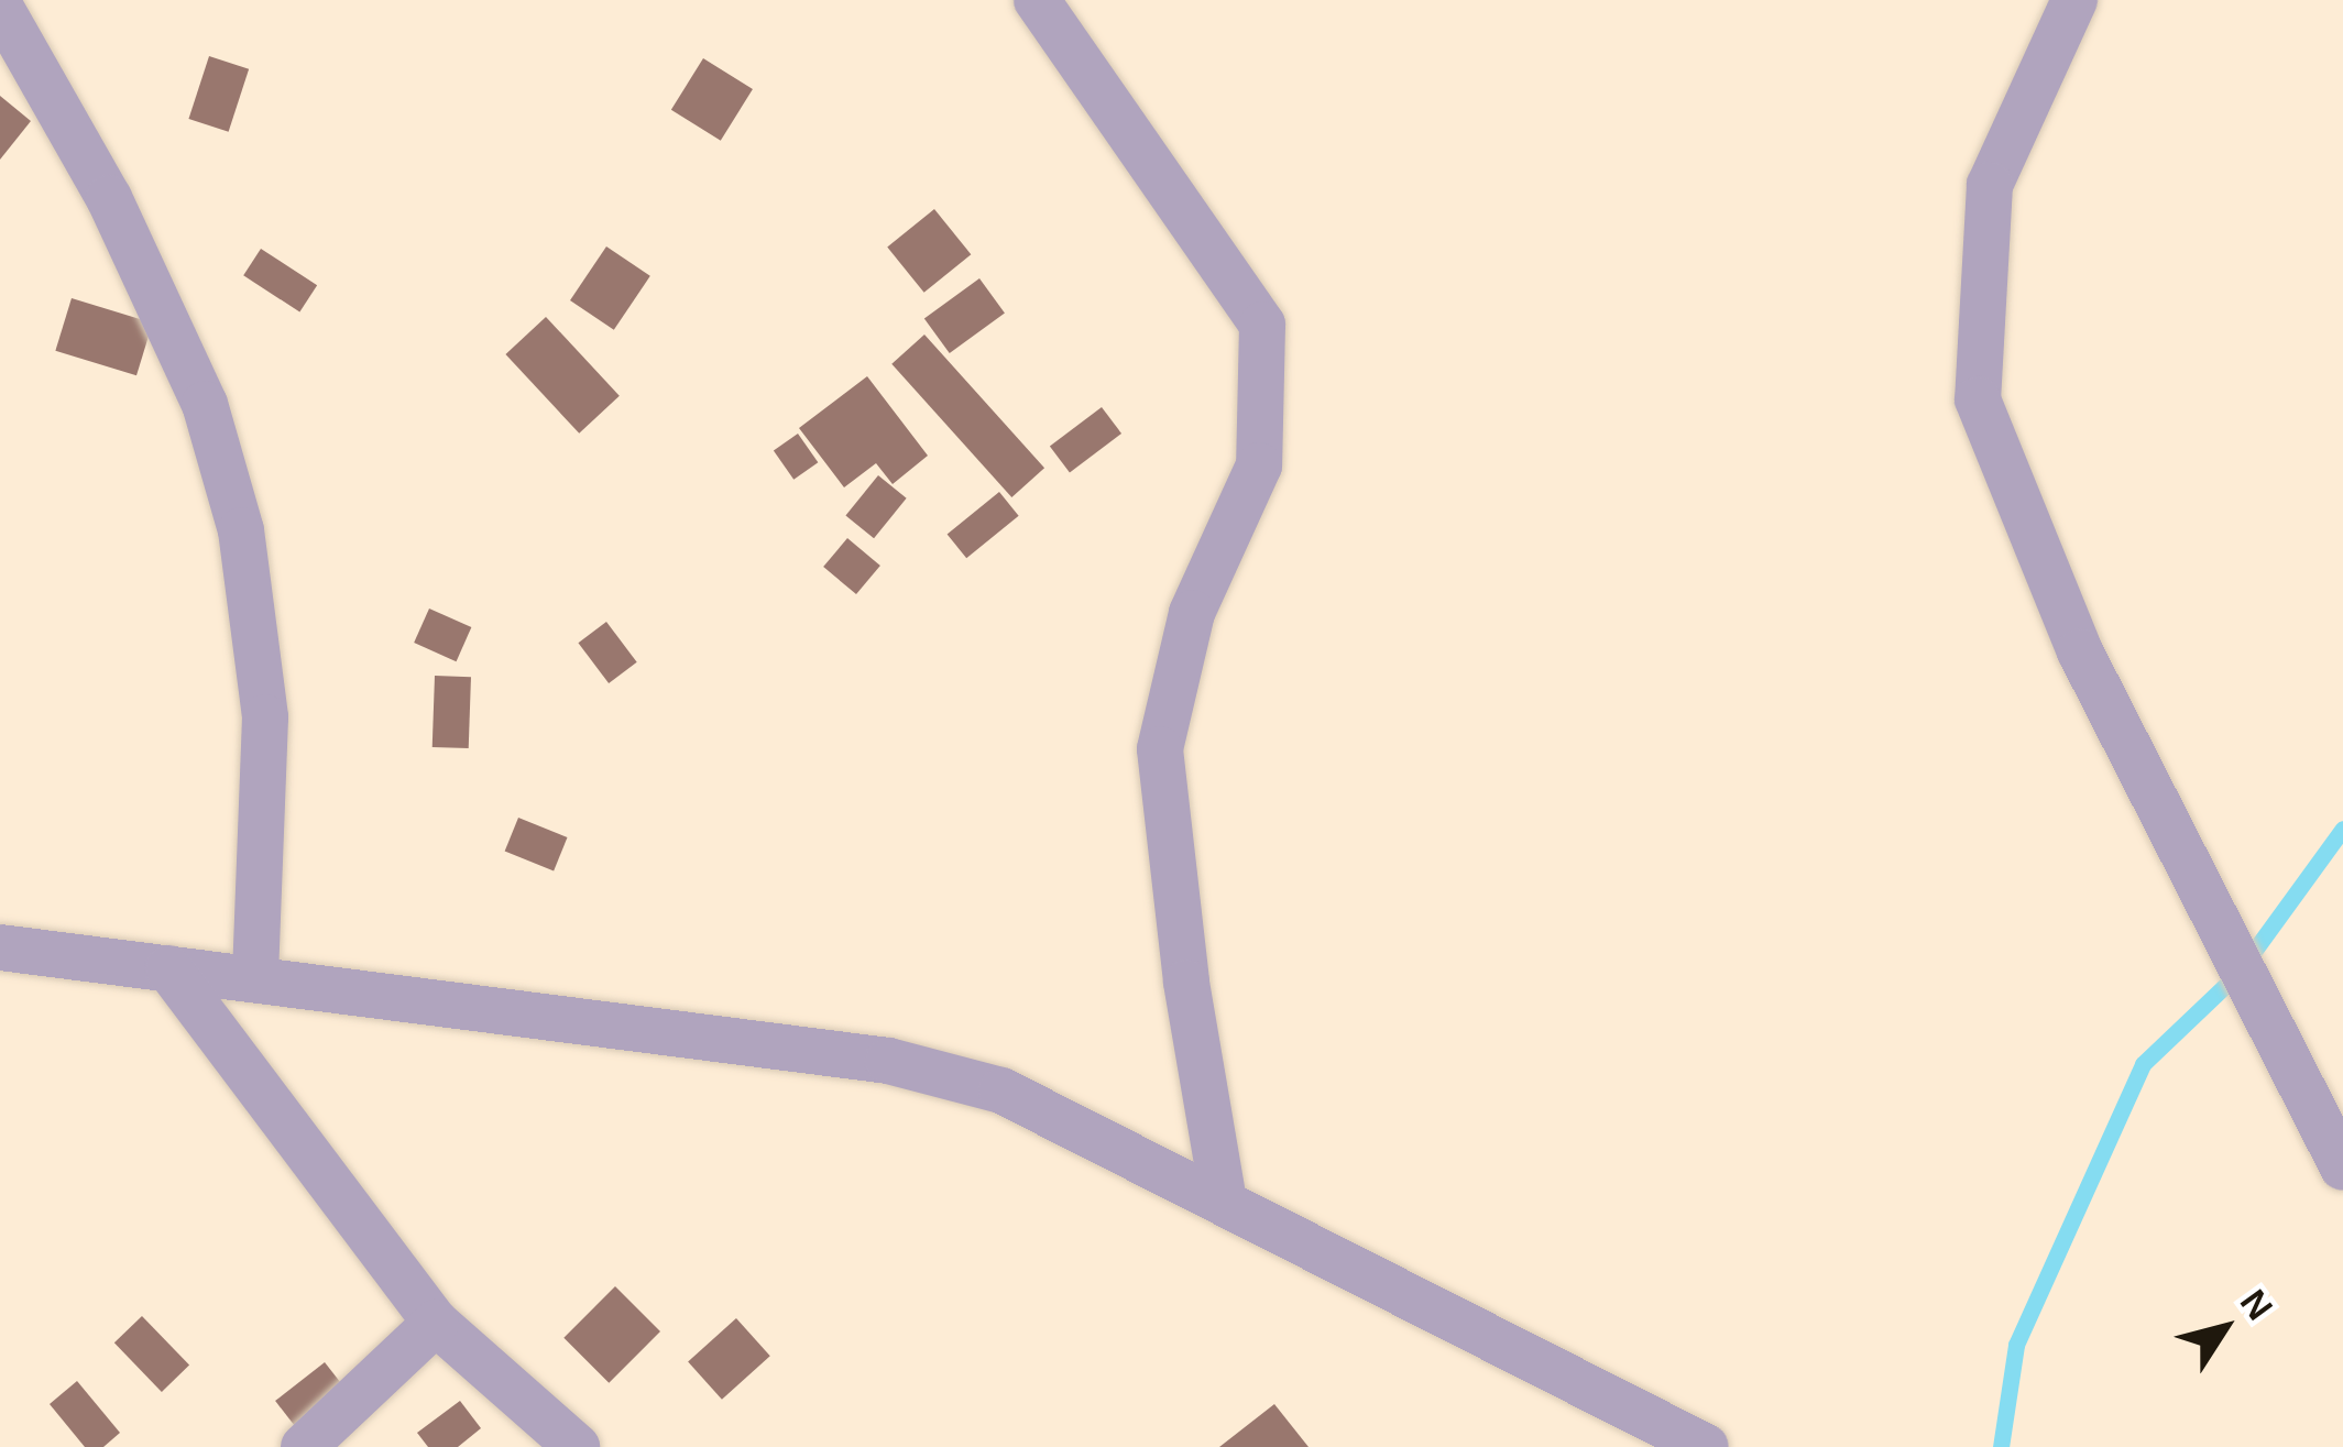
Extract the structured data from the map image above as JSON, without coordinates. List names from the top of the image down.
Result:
{
  "north": "top right"
}
